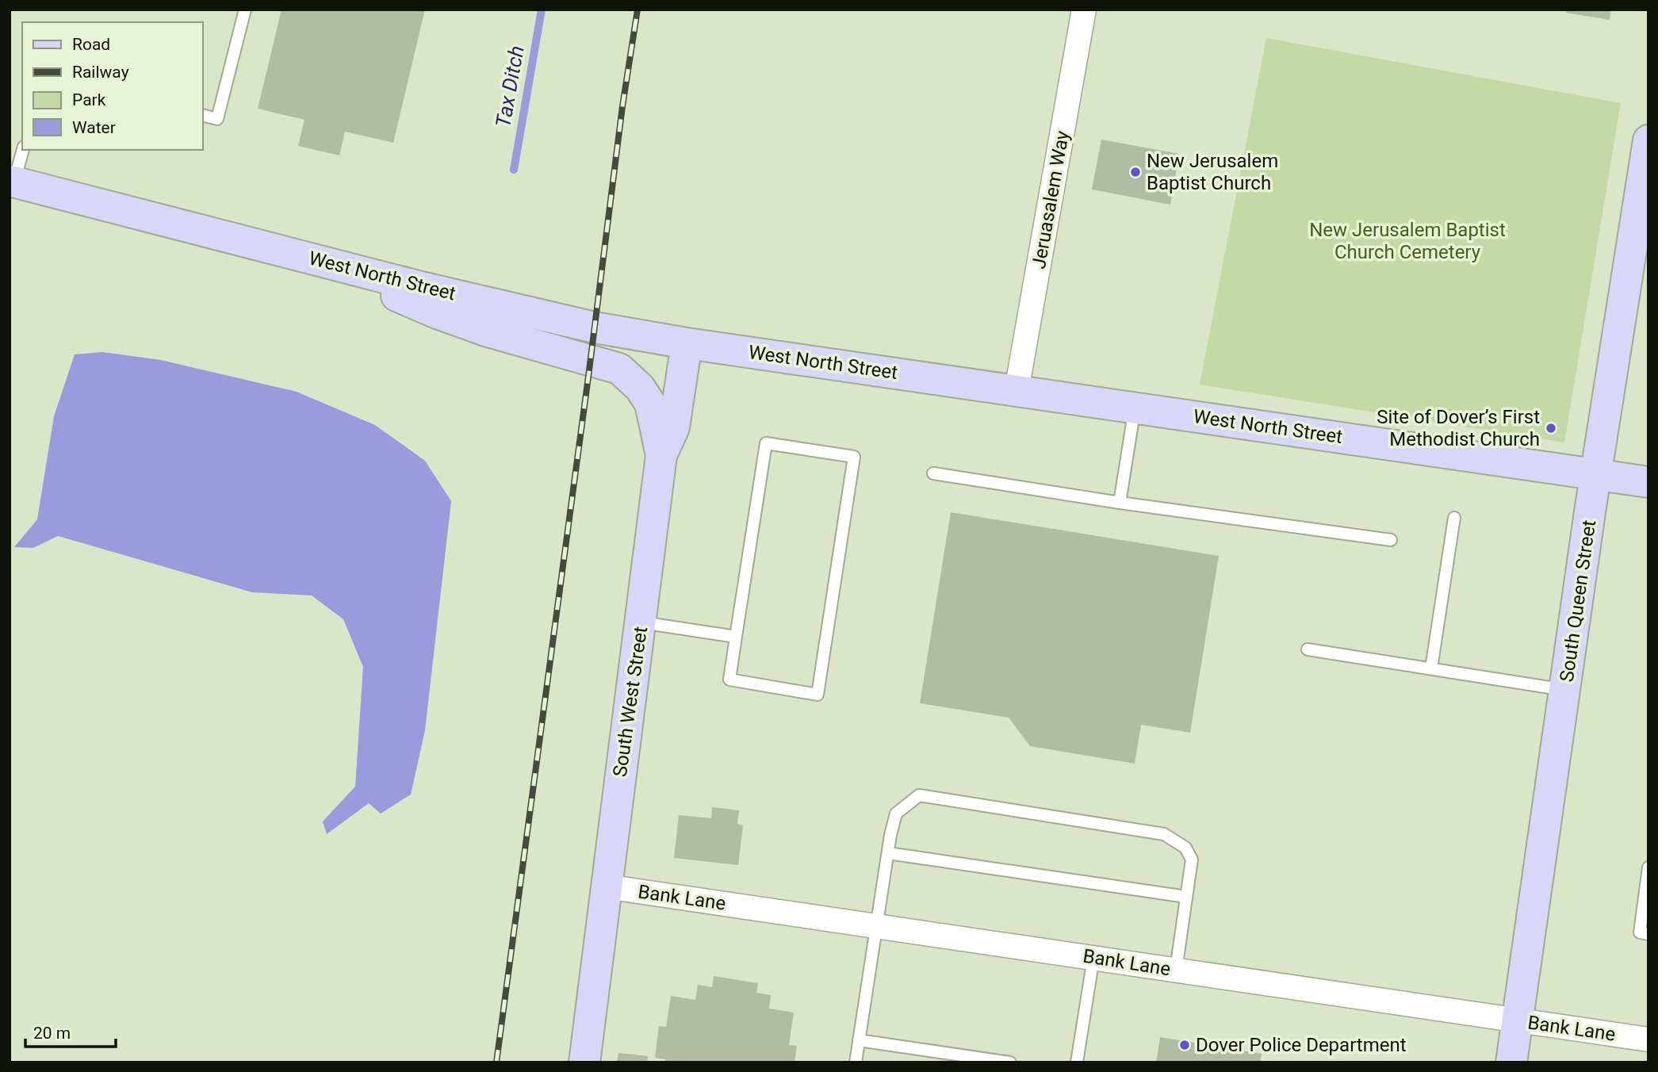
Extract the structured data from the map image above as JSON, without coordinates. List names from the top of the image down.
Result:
{
  "streets": {
    "main road": ["West North Street", "South Queen Street", "South West Street"],
    "street": ["Jeruasalem Way", "Bank Lane"]
  },
  "crossings": [
    ["Jeruasalem Way", "West North Street"],
    ["West North Street", "South Queen Street"],
    ["West North Street", "South West Street"],
    ["South Queen Street", "Bank Lane"],
    ["South West Street", "Bank Lane"]
  ],
  "water": ["Tax Ditch"],
  "parks": ["New Jerusalem Baptist Church Cemetery"],
  "places": ["New Jerusalem Baptist Church", "Site of Dover’s First Methodist Church", "Dover Police Department"],
  "legend": [
    "Road",
    "Railway",
    "Park",
    "Water"
  ],
  "scale_bar": "20 m"
}
